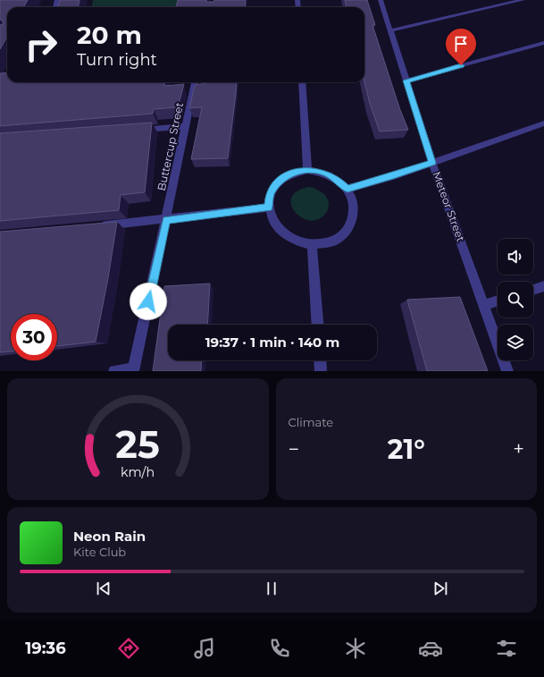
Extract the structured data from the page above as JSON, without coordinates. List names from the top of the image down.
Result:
{
  "streets": {
    "street": ["Buttercup Street", "Meteor Street"]
  },
  "page": {
    "turn": ["20 m", "Turn right"],
    "limit": "30",
    "trip": "19:37 · 1 min · 140 m",
    "tile": "Climate",
    "heat": ["−", "21°", "+"],
    "song": ["Neon Rain", "Kite Club"],
    "tabs": "19:36",
    "gauge": ["25", "km/h"]
  }
}
